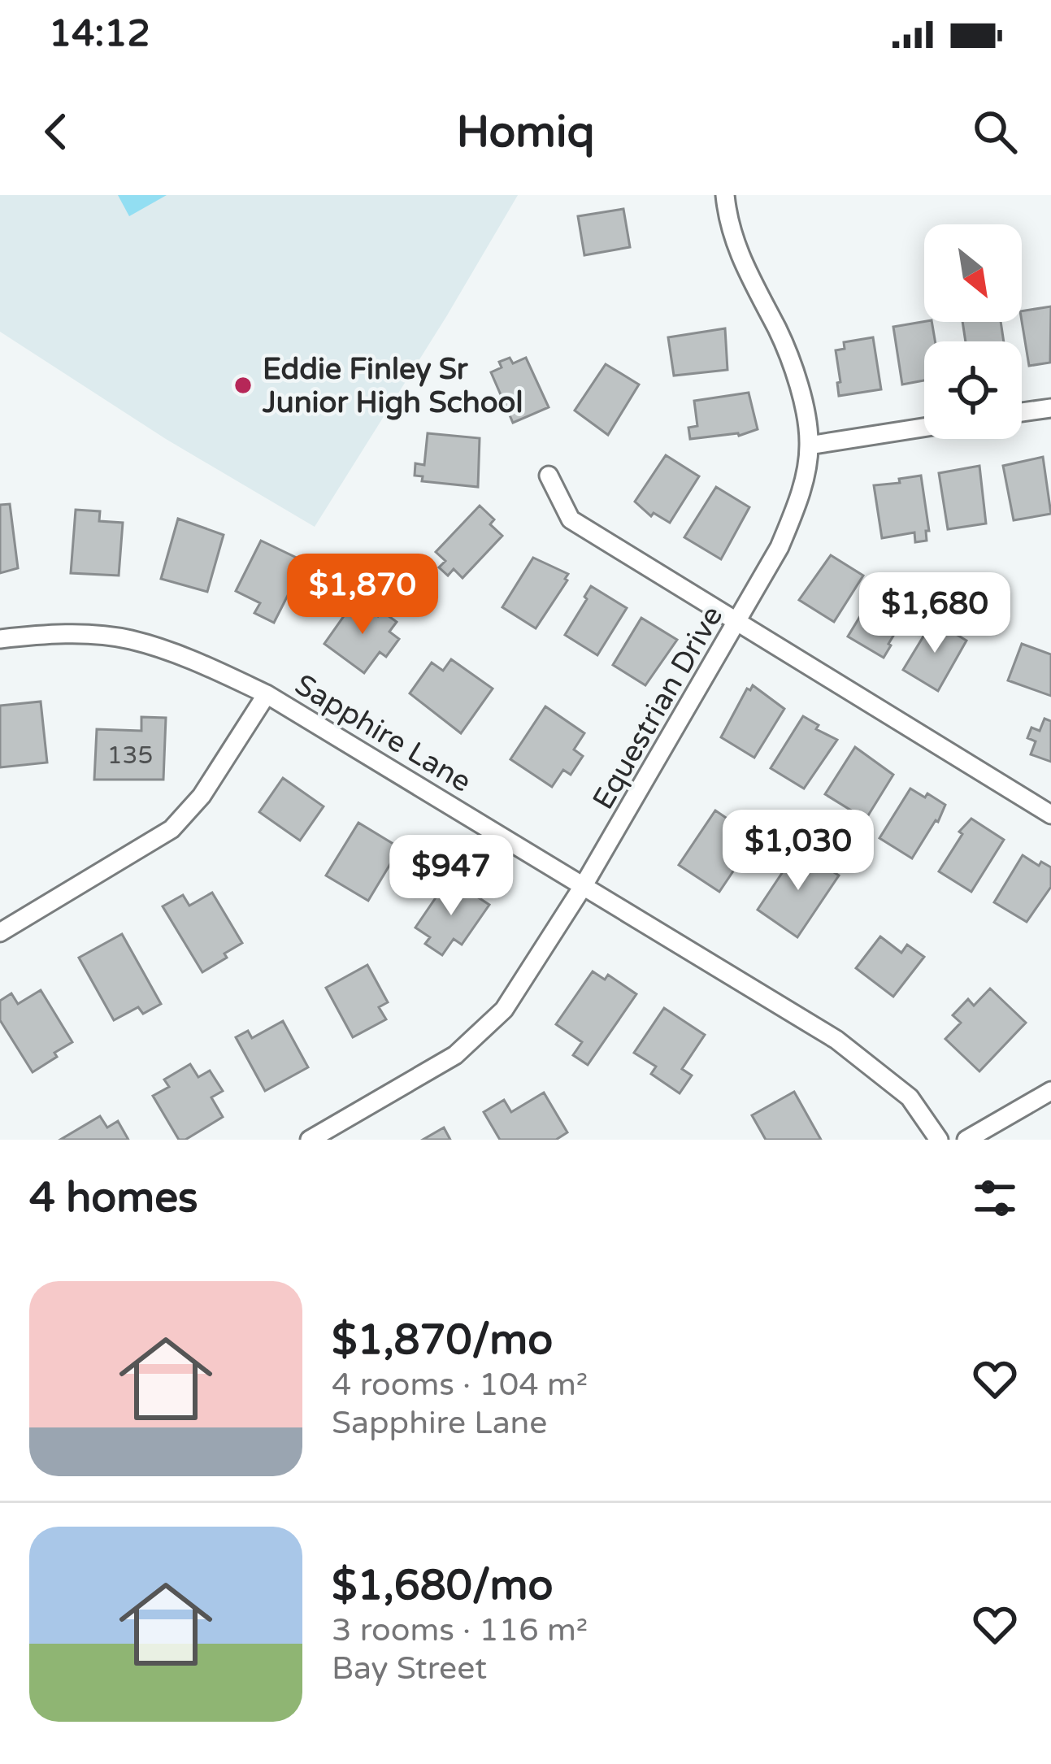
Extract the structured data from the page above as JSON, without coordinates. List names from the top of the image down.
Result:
{
  "streets": {
    "street": ["Equestrian Drive", "Sapphire Lane"]
  },
  "crossings": [
    ["Equestrian Drive", "Sapphire Lane"]
  ],
  "places": ["Eddie Finley Sr Junior High School"],
  "house_numbers": ["135"],
  "north": "bottom right",
  "page": {
    "status": "14:12",
    "header": "Homiq",
    "price": [
      "$1,870",
      "$1,680",
      "$1,030",
      "$947"
    ],
    "heading": "4 homes",
    "list": [
      {
        "name": "$1,870/mo",
        "note": "4 rooms · 104 m² · Sapphire Lane"
      },
      {
        "name": "$1,680/mo",
        "note": "3 rooms · 116 m² · Bay Street"
      }
    ]
  }
}
